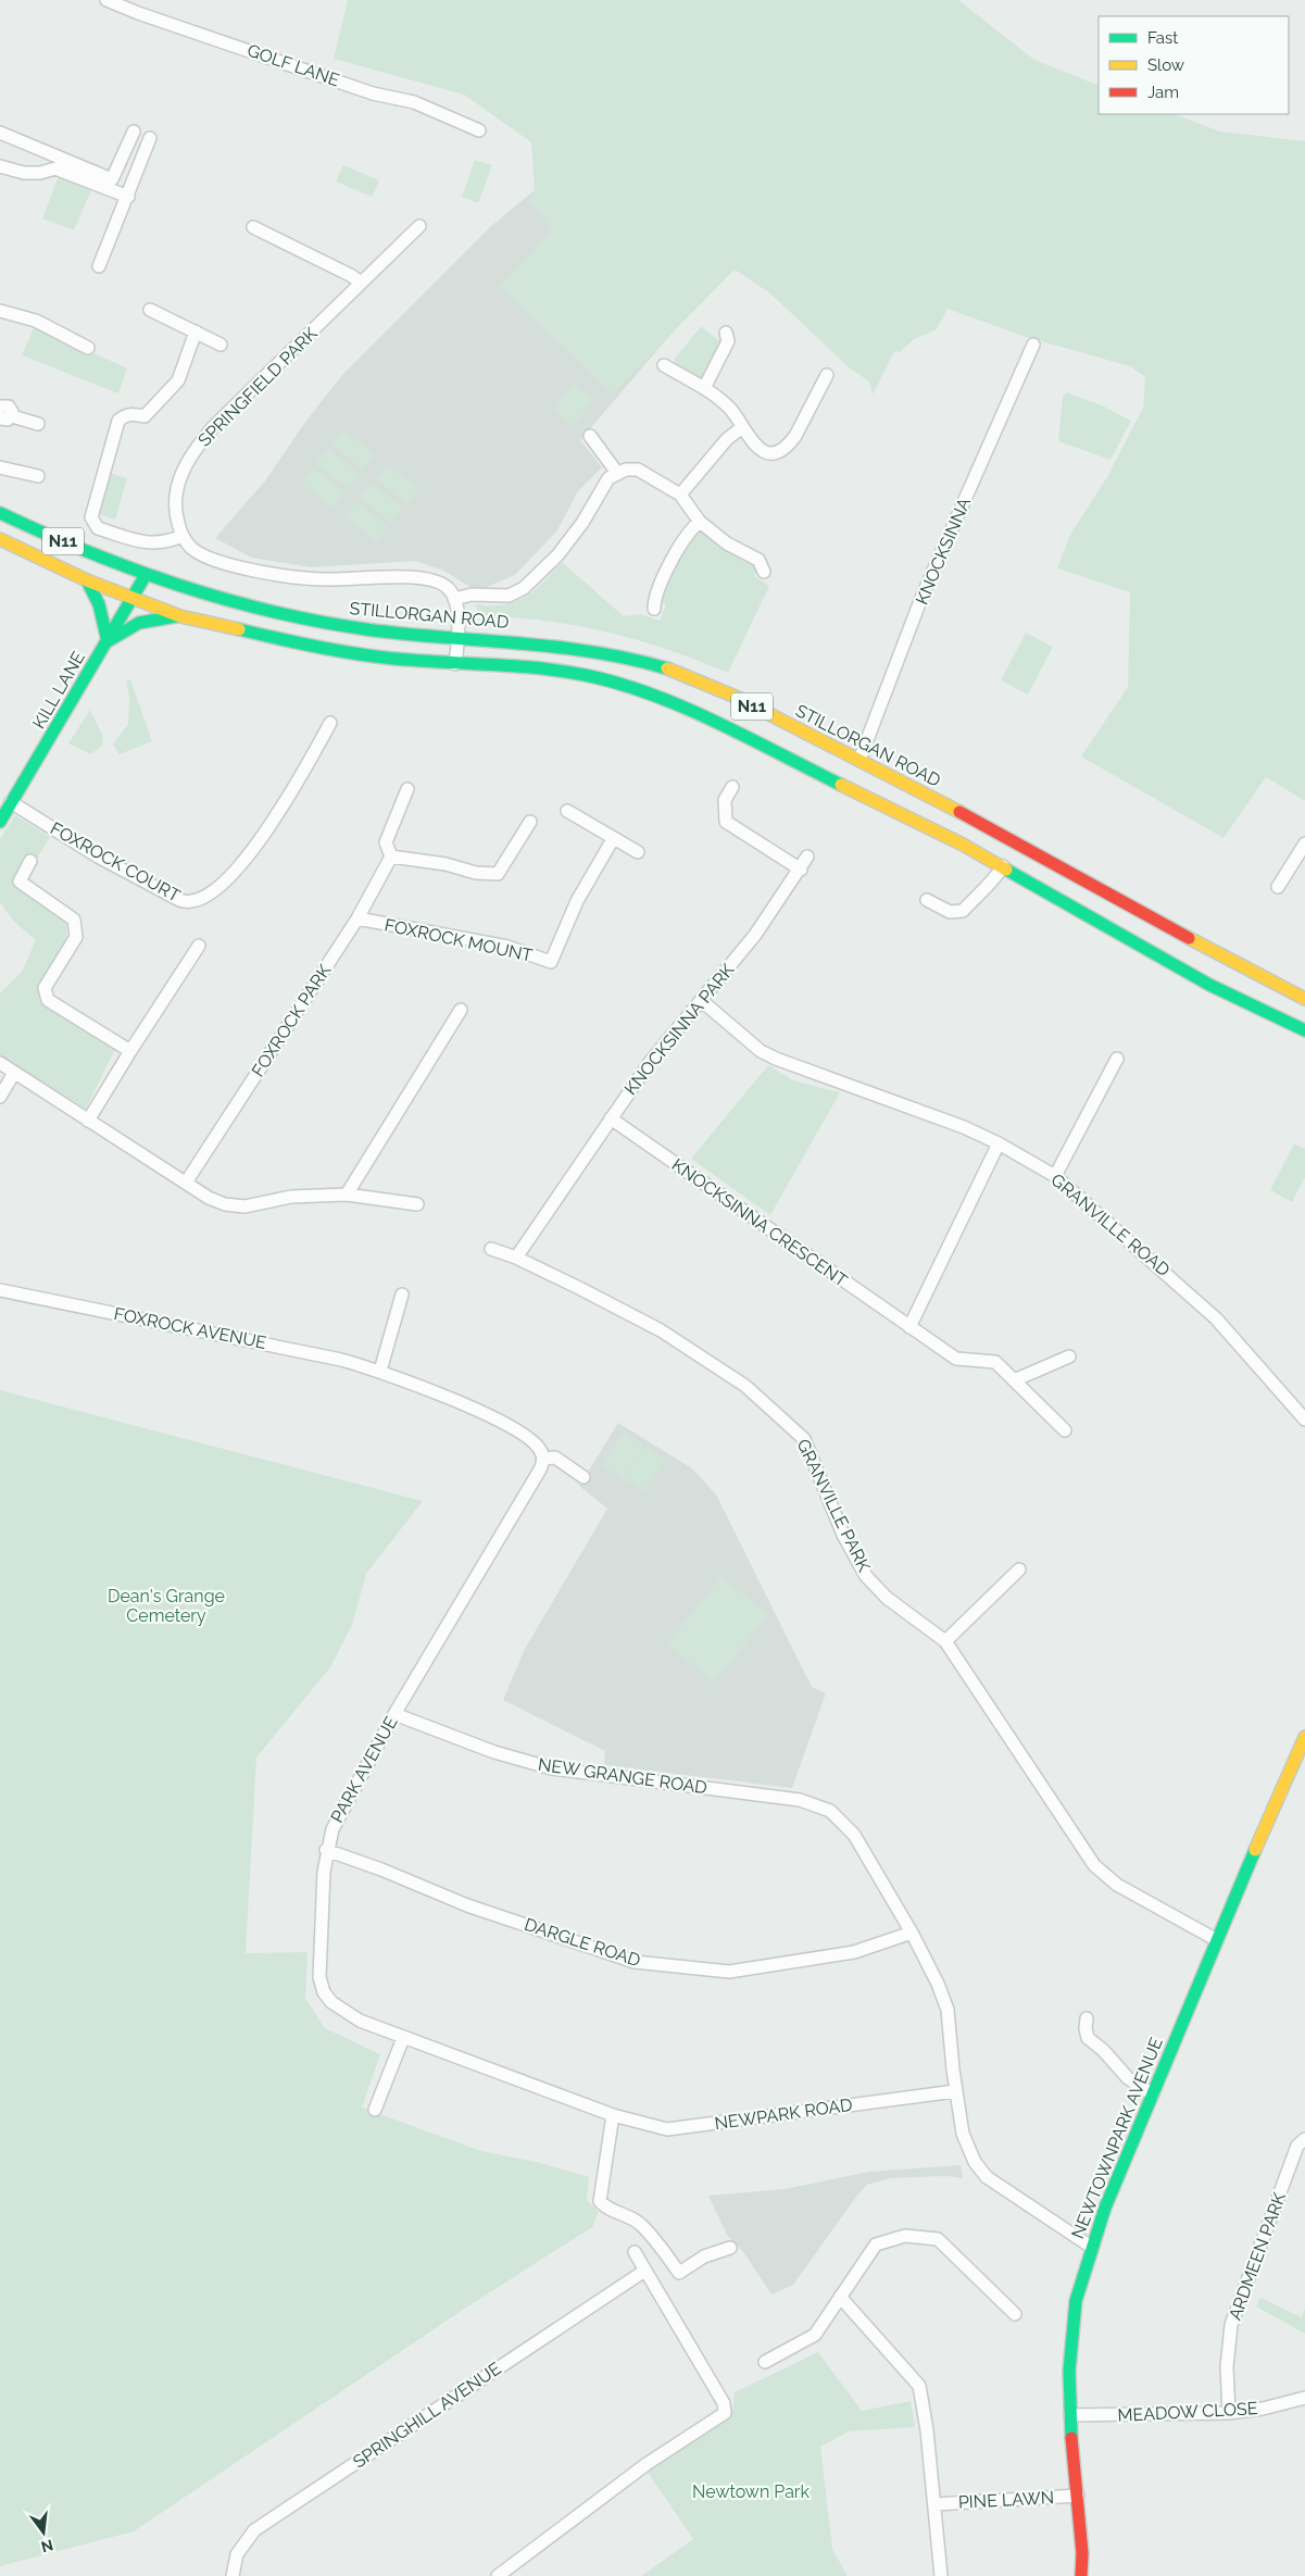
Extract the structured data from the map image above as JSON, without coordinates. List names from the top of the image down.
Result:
{
  "streets": {
    "main road": [
      "N11",
      "STILLORGAN ROAD",
      "KILL LANE",
      "NEWTOWNPARK AVENUE"
    ],
    "street": [
      "GOLF LANE",
      "SPRINGFIELD PARK",
      "KNOCKSINNA",
      "FOXROCK COURT",
      "FOXROCK MOUNT",
      "FOXROCK PARK",
      "KNOCKSINNA PARK",
      "KNOCKSINNA CRESCENT",
      "GRANVILLE ROAD",
      "FOXROCK AVENUE",
      "GRANVILLE PARK",
      "PARK AVENUE",
      "NEW GRANGE ROAD",
      "DARGLE ROAD",
      "NEWPARK ROAD",
      "ARDMEEN PARK",
      "MEADOW CLOSE",
      "SPRINGHILL AVENUE",
      "PINE LAWN"
    ]
  },
  "crossings": [
    ["N11", "KILL LANE"],
    ["KNOCKSINNA", "STILLORGAN ROAD"],
    ["STILLORGAN ROAD", "KILL LANE"],
    ["KILL LANE", "FOXROCK COURT"],
    ["FOXROCK MOUNT", "FOXROCK PARK"],
    ["KNOCKSINNA PARK", "KNOCKSINNA CRESCENT"],
    ["KNOCKSINNA PARK", "GRANVILLE ROAD"],
    ["KNOCKSINNA PARK", "GRANVILLE PARK"],
    ["FOXROCK AVENUE", "PARK AVENUE"],
    ["GRANVILLE PARK", "NEWTOWNPARK AVENUE"],
    ["PARK AVENUE", "NEW GRANGE ROAD"],
    ["PARK AVENUE", "DARGLE ROAD"],
    ["PARK AVENUE", "NEWPARK ROAD"],
    ["NEW GRANGE ROAD", "DARGLE ROAD"],
    ["NEW GRANGE ROAD", "NEWPARK ROAD"],
    ["NEW GRANGE ROAD", "NEWTOWNPARK AVENUE"],
    ["NEWTOWNPARK AVENUE", "MEADOW CLOSE"],
    ["NEWTOWNPARK AVENUE", "PINE LAWN"],
    ["ARDMEEN PARK", "MEADOW CLOSE"]
  ],
  "parks": ["Dean's Grange Cemetery", "Newtown Park"],
  "legend": ["Fast", "Slow", "Jam"],
  "north": "bottom"
}
